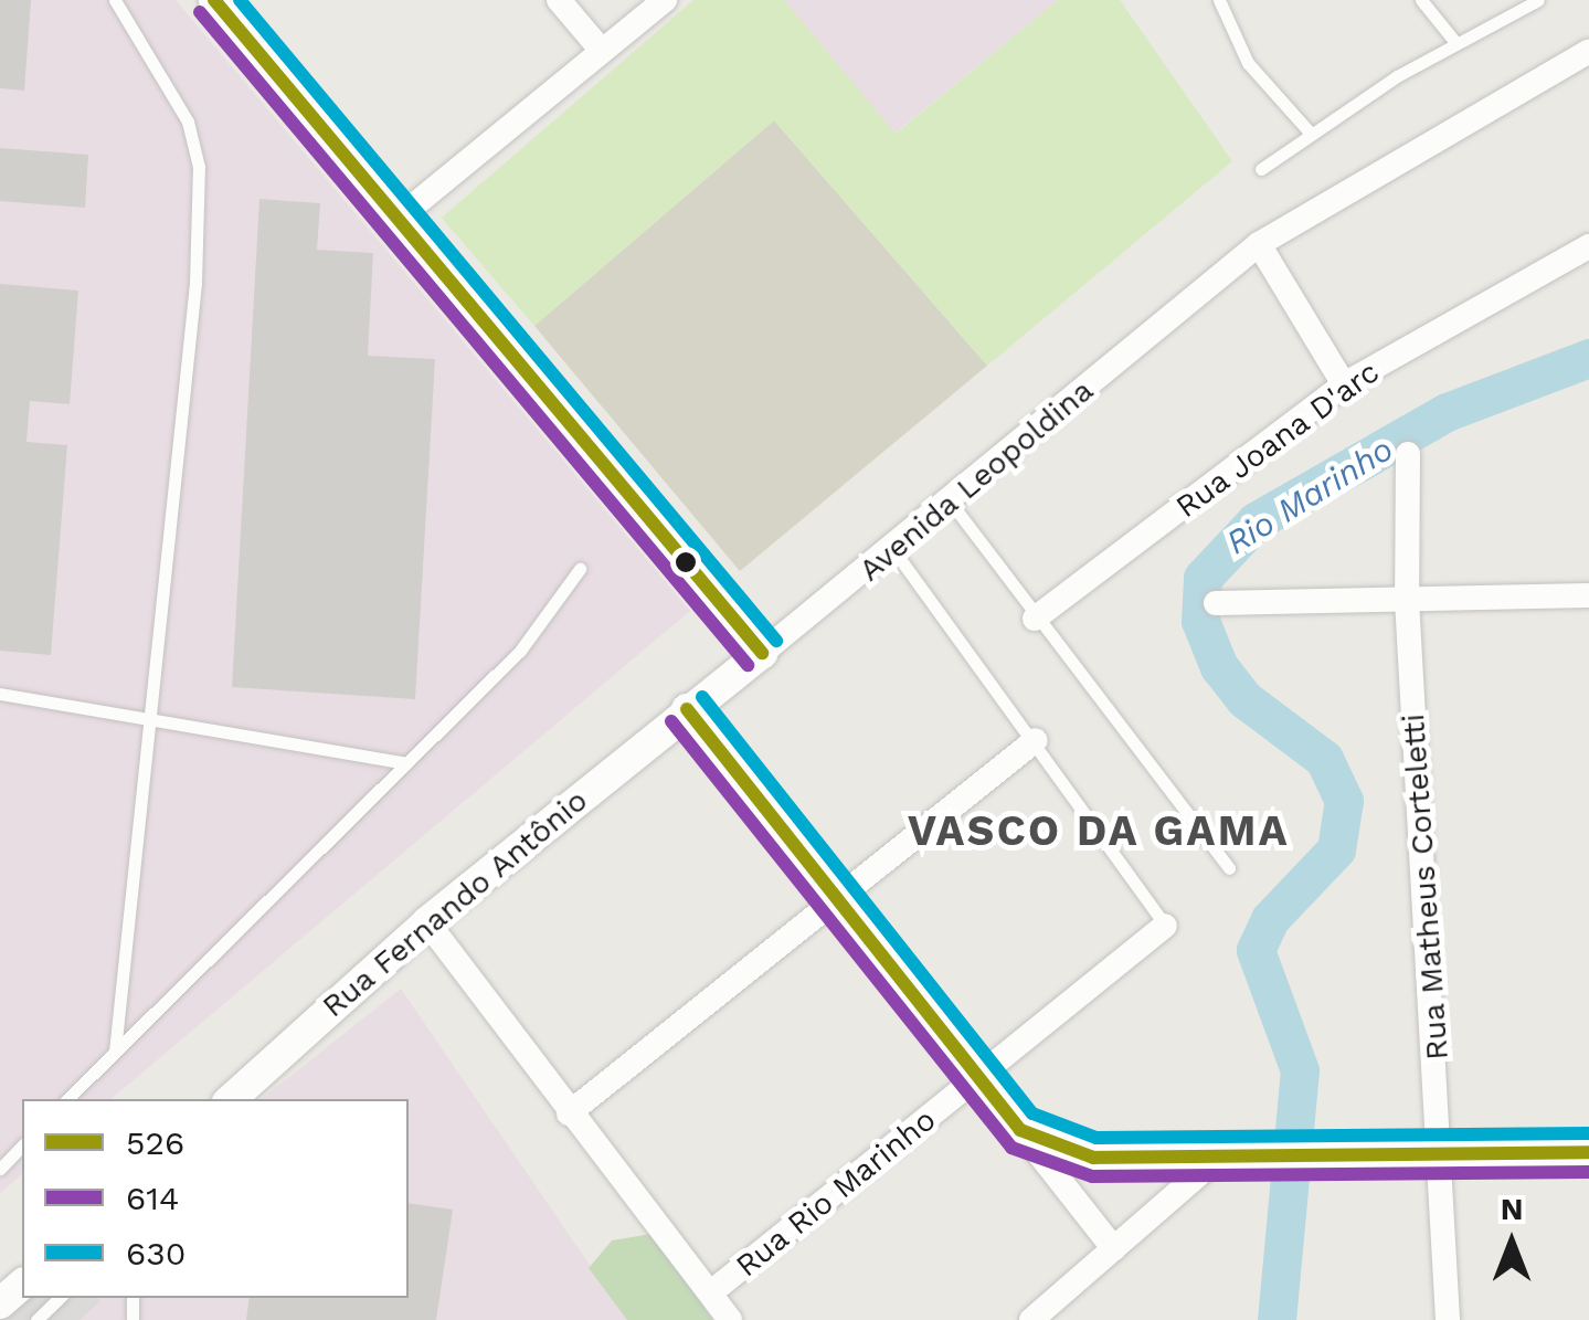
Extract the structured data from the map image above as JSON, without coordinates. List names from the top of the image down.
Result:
{
  "streets": {
    "street": [
      "Rua Joana D'arc",
      "Avenida Leopoldina",
      "Rua Matheus Corteletti",
      "Rua Fernando Antônio",
      "Rua Rio Marinho"
    ]
  },
  "crossings": [
    ["Avenida Leopoldina", "Rua Fernando Antônio"]
  ],
  "districts": ["VASCO DA GAMA"],
  "water": ["Rio Marinho"],
  "lines": ["transit line 526", "transit line 630", "transit line 614"],
  "legend": ["526", "614", "630"],
  "north": "top"
}
